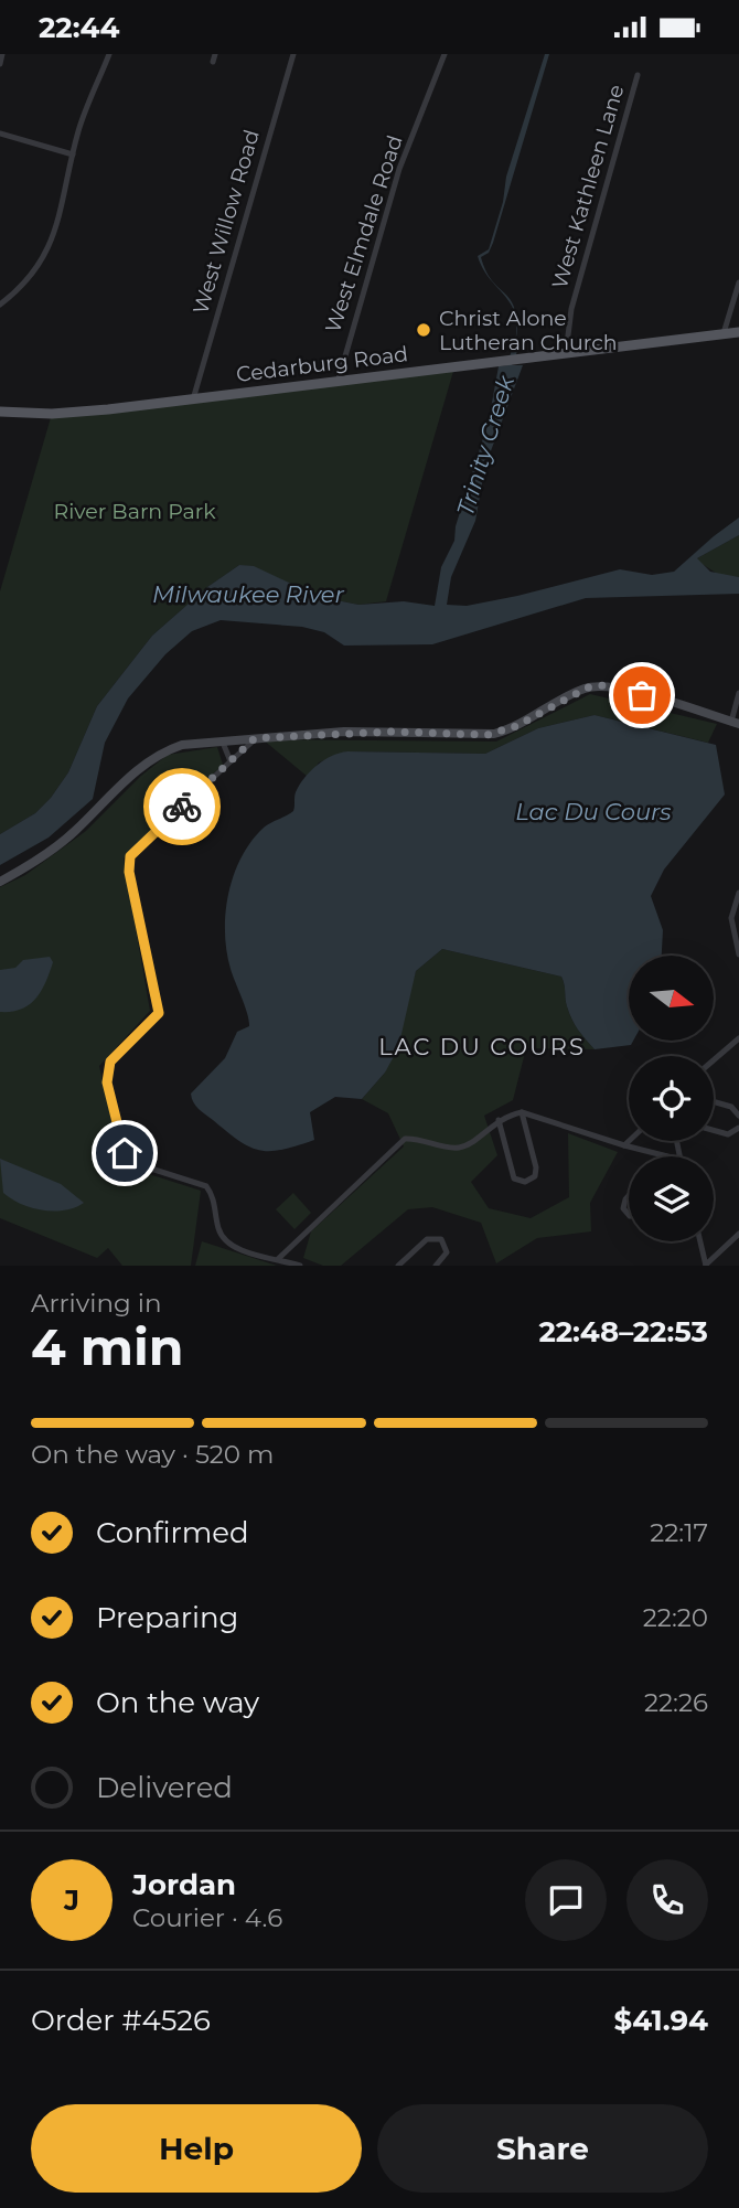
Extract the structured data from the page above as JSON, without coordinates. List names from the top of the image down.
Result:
{
  "streets": {
    "main road": ["Cedarburg Road"],
    "street": ["West Kathleen Lane", "West Willow Road", "West Elmdale Road"]
  },
  "crossings": [
    ["West Kathleen Lane", "Cedarburg Road"],
    ["West Willow Road", "Cedarburg Road"],
    ["West Elmdale Road", "Cedarburg Road"]
  ],
  "districts": ["LAC DU COURS"],
  "water": ["Trinity Creek", "Milwaukee River", "Lac Du Cours"],
  "parks": ["River Barn Park"],
  "places": ["Christ Alone Lutheran Church"],
  "north": "right",
  "page": {
    "status": "22:44",
    "heading": ["4 min", "Arriving in", "22:48–22:53"],
    "panel": [
      "Jordan",
      "Courier · 4.6",
      "Order #4526",
      "$41.94"
    ],
    "bar": "On the way · 520 m",
    "list": [
      ["Confirmed", "22:17"],
      ["Preparing", "22:20"],
      ["On the way", "22:26"],
      "Delivered"
    ],
    "round": "J",
    "buttons": ["Help", "Share"]
  }
}
